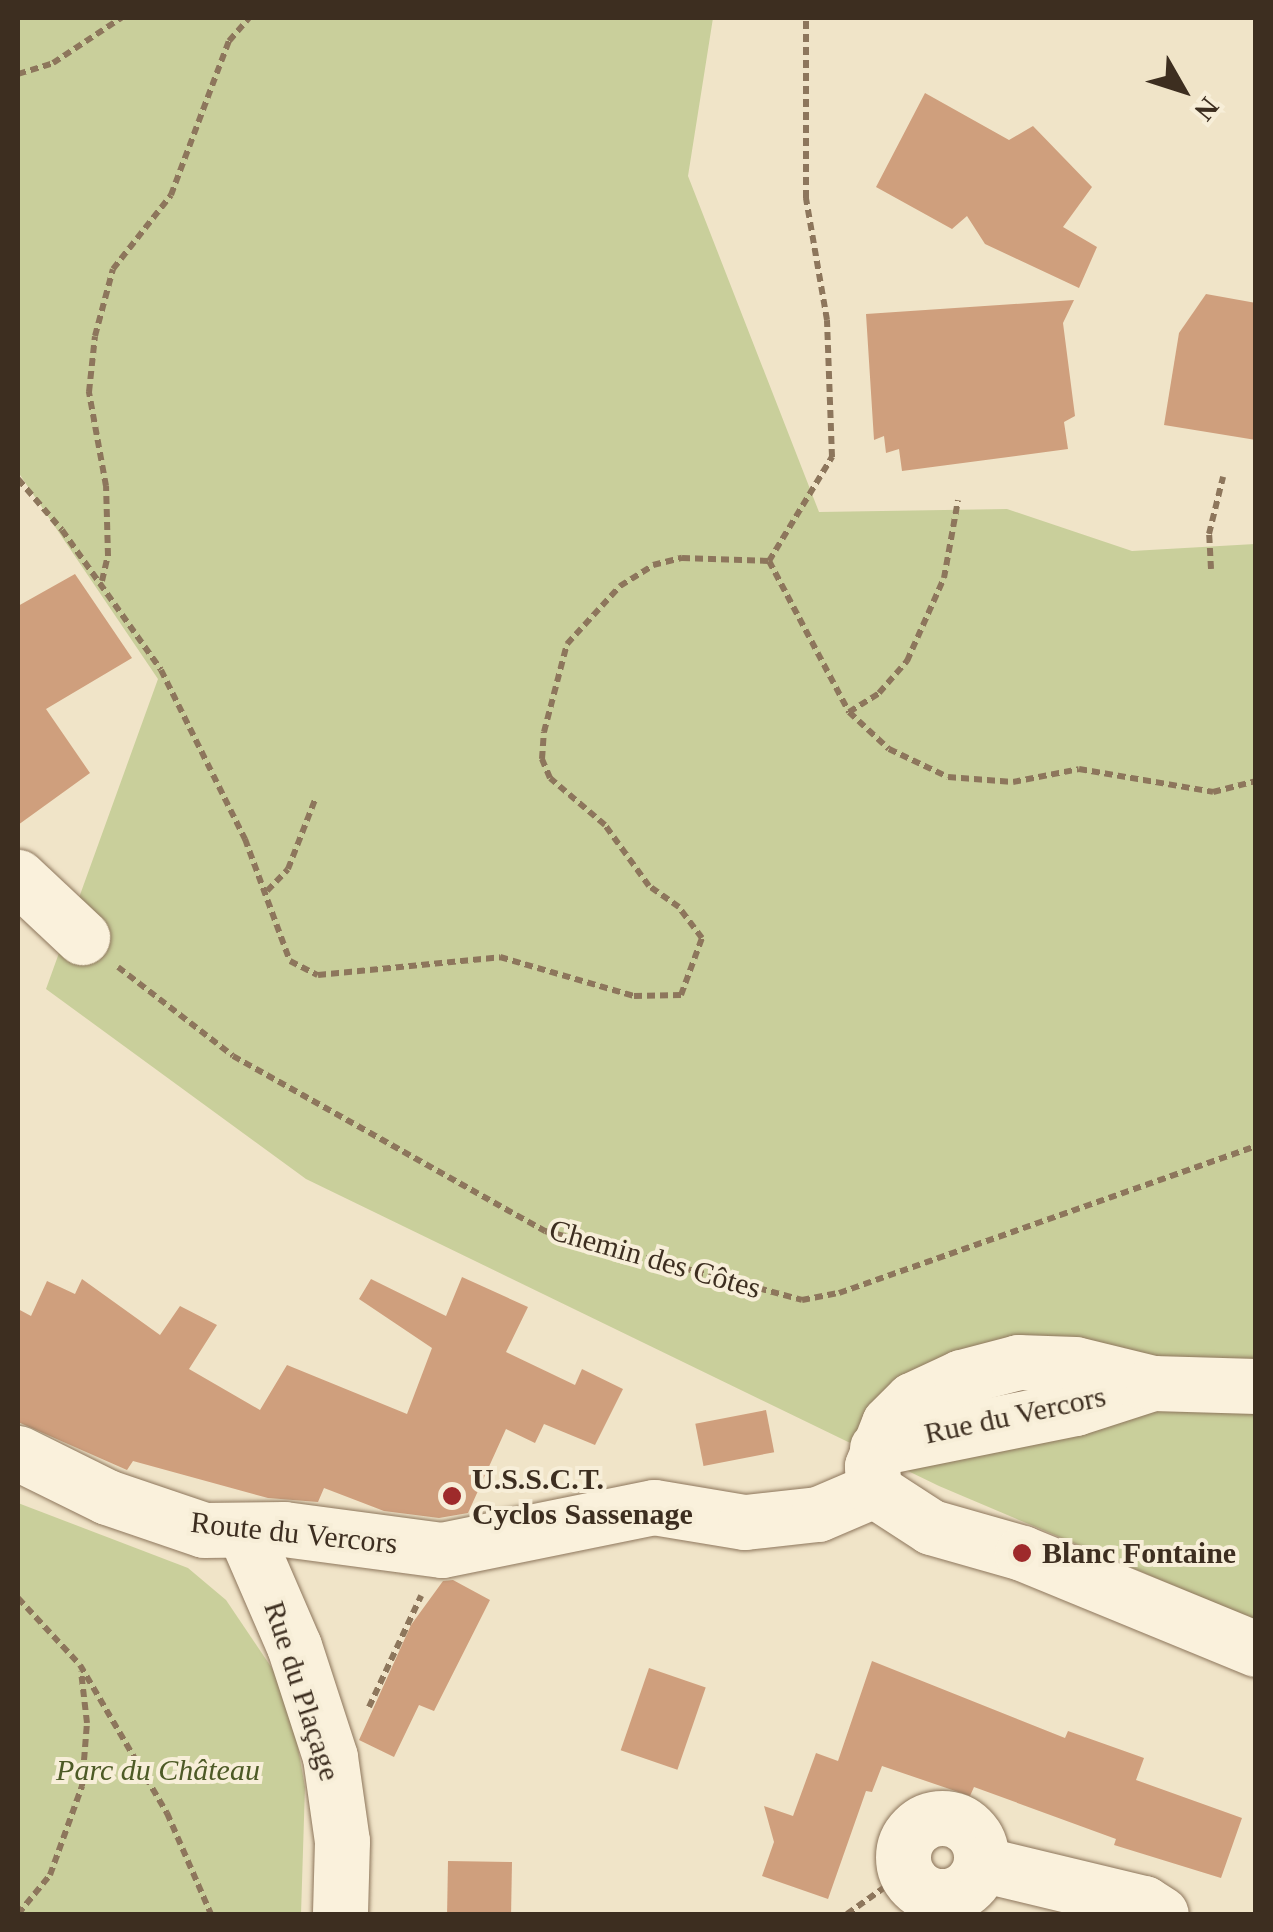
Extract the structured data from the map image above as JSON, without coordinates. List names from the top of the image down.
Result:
{
  "streets": {
    "street": ["Rue du Vercors", "Route du Vercors", "Rue du Plaçage"],
    "path": ["Chemin des Côtes"]
  },
  "crossings": [
    ["Rue du Vercors", "Route du Vercors"],
    ["Route du Vercors", "Rue du Plaçage"]
  ],
  "parks": ["Parc du Château"],
  "places": ["U.S.S.C.T. Cyclos Sassenage", "Blanc Fontaine"],
  "north": "bottom right"
}
